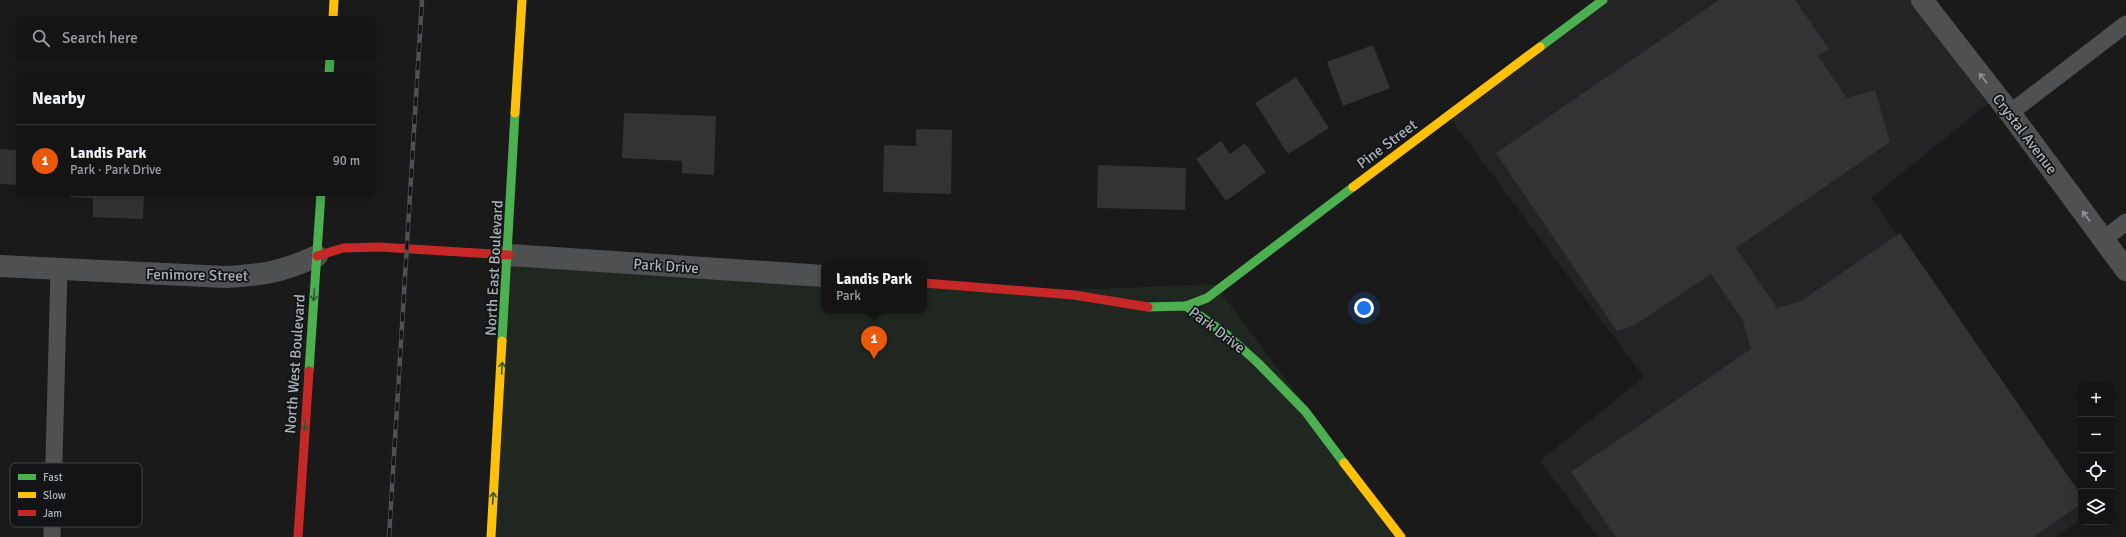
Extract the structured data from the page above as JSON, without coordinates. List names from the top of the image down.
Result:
{
  "streets": {
    "main road": [
      "Pine Street",
      "Park Drive",
      "North East Boulevard",
      "Fenimore Street",
      "North West Boulevard"
    ],
    "street": ["Crystal Avenue"]
  },
  "crossings": [
    ["Pine Street", "Park Drive"],
    ["Park Drive", "North East Boulevard"],
    ["Park Drive", "Fenimore Street"],
    ["North East Boulevard", "Fenimore Street"],
    ["Fenimore Street", "North West Boulevard"]
  ],
  "one_way": ["Crystal Avenue", "North East Boulevard", "North West Boulevard"],
  "legend": ["Fast", "Slow", "Jam"],
  "page": {
    "search": "Search here",
    "heading": "Nearby",
    "list": [
      {
        "mark": "1",
        "name": "Landis Park",
        "note": "Park · Park Drive",
        "value": "90 m"
      }
    ],
    "popup": ["Landis Park", "Park"],
    "pins": "1",
    "map_buttons": ["+", "−"]
  }
}
